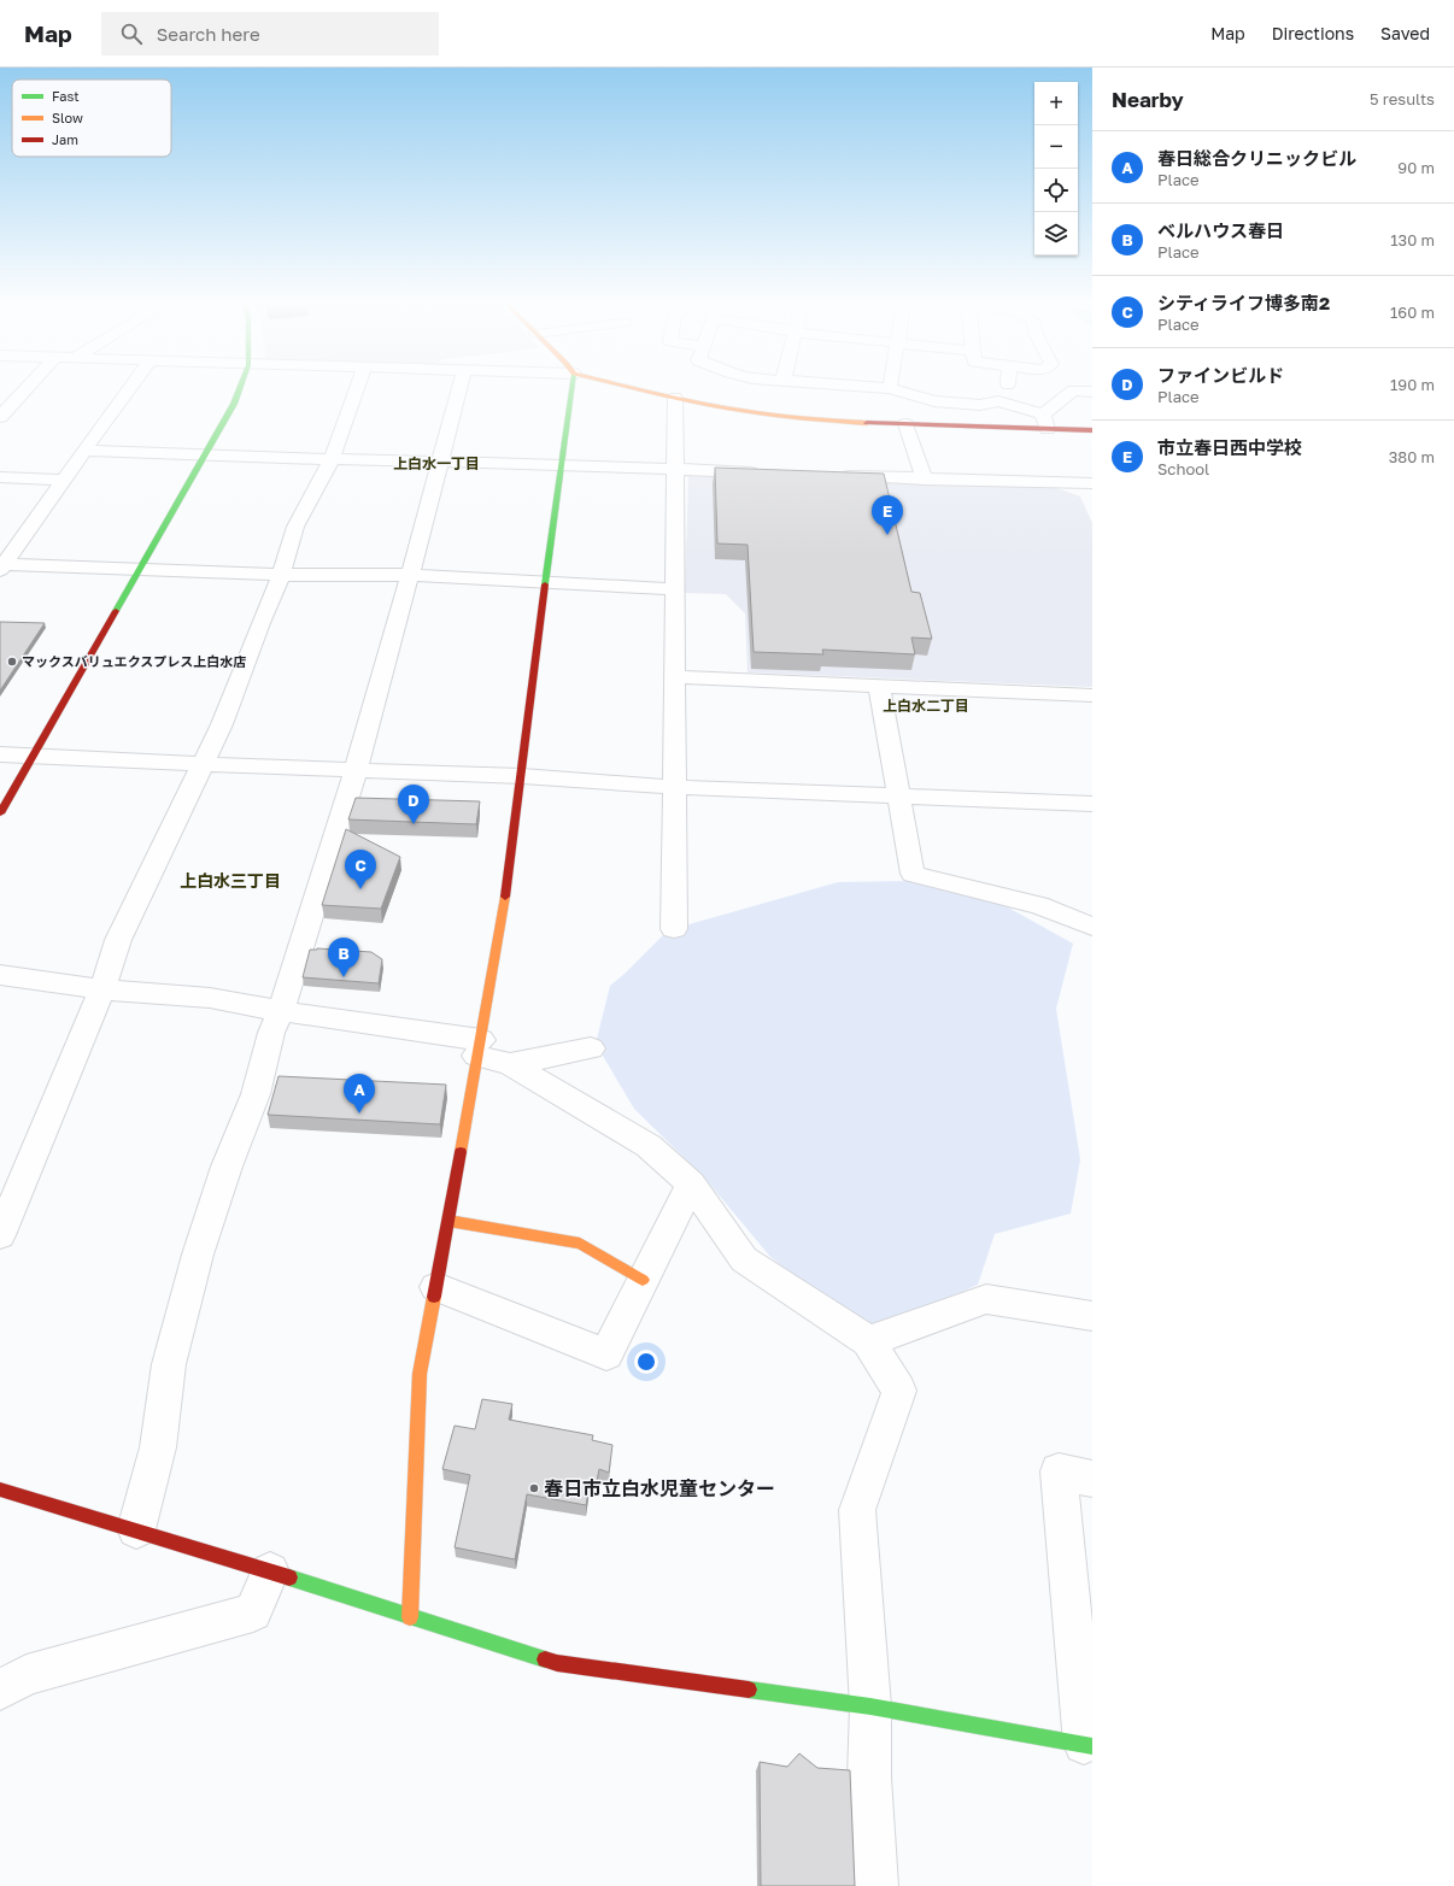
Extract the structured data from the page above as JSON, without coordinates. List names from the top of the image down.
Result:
{
  "districts": ["上白水一丁目", "上白水二丁目", "上白水三丁目"],
  "places": ["マックスバリュエクスプレス上白水店", "春日市立白水児童センター"],
  "legend": ["Fast", "Slow", "Jam"],
  "page": {
    "header": "Map",
    "search": "Search here",
    "nav": ["Map", "Directions", "Saved"],
    "heading": ["Nearby", "5 results"],
    "map_buttons": ["+", "−"],
    "list": [
      {
        "mark": "A",
        "name": "春日総合クリニックビル",
        "note": "Place",
        "value": "90 m"
      },
      {
        "mark": "B",
        "name": "ベルハウス春日",
        "note": "Place",
        "value": "130 m"
      },
      {
        "mark": "C",
        "name": "シティライフ博多南2",
        "note": "Place",
        "value": "160 m"
      },
      {
        "mark": "D",
        "name": "ファインビルド",
        "note": "Place",
        "value": "190 m"
      },
      {
        "mark": "E",
        "name": "市立春日西中学校",
        "note": "School",
        "value": "380 m"
      }
    ],
    "pins": [
      "E",
      "D",
      "C",
      "B",
      "A"
    ]
  }
}
